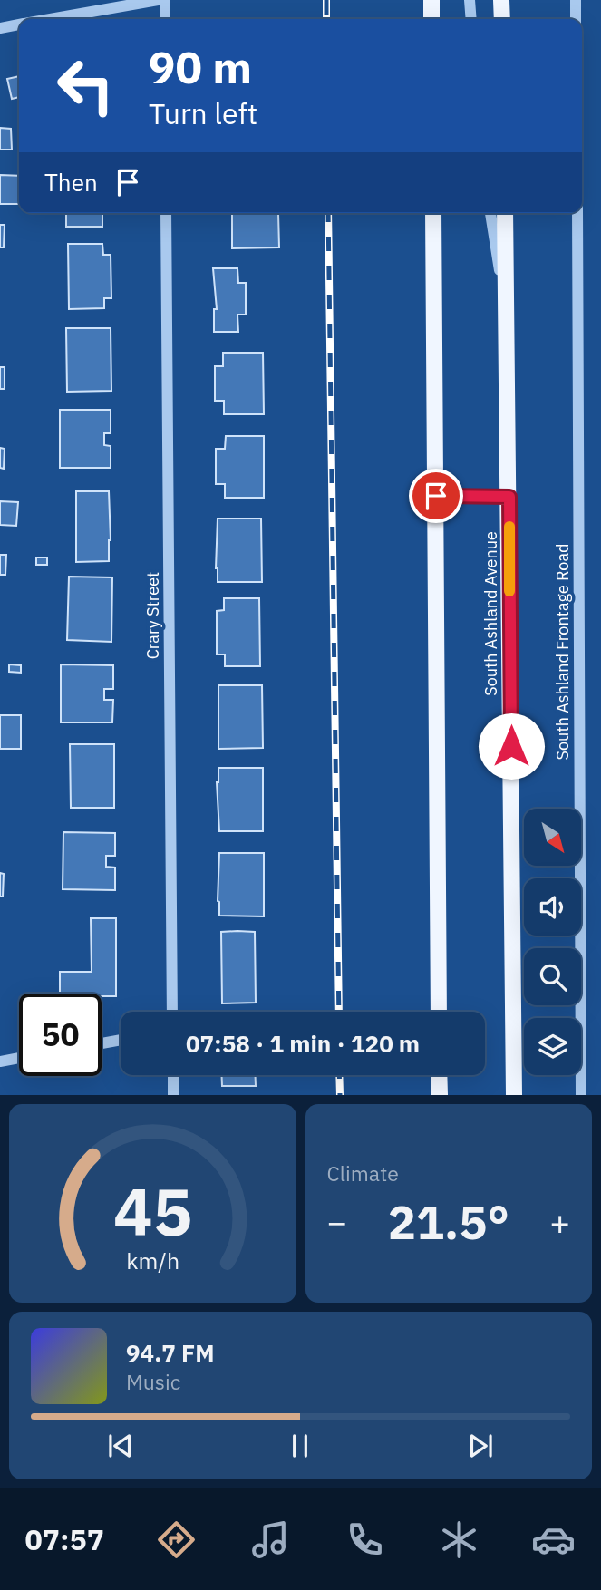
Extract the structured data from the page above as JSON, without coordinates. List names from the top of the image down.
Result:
{
  "streets": {
    "main road": ["South Ashland Avenue"],
    "street": ["Crary Street", "South Ashland Frontage Road"]
  },
  "north": "bottom right",
  "page": {
    "turn": ["90 m", "Turn left"],
    "then": "Then",
    "limit": "50",
    "trip": "07:58 · 1 min · 120 m",
    "tile": "Climate",
    "heat": ["−", "21.5°", "+"],
    "song": ["94.7 FM", "Music"],
    "tabs": "07:57",
    "gauge": ["45", "km/h"]
  }
}
